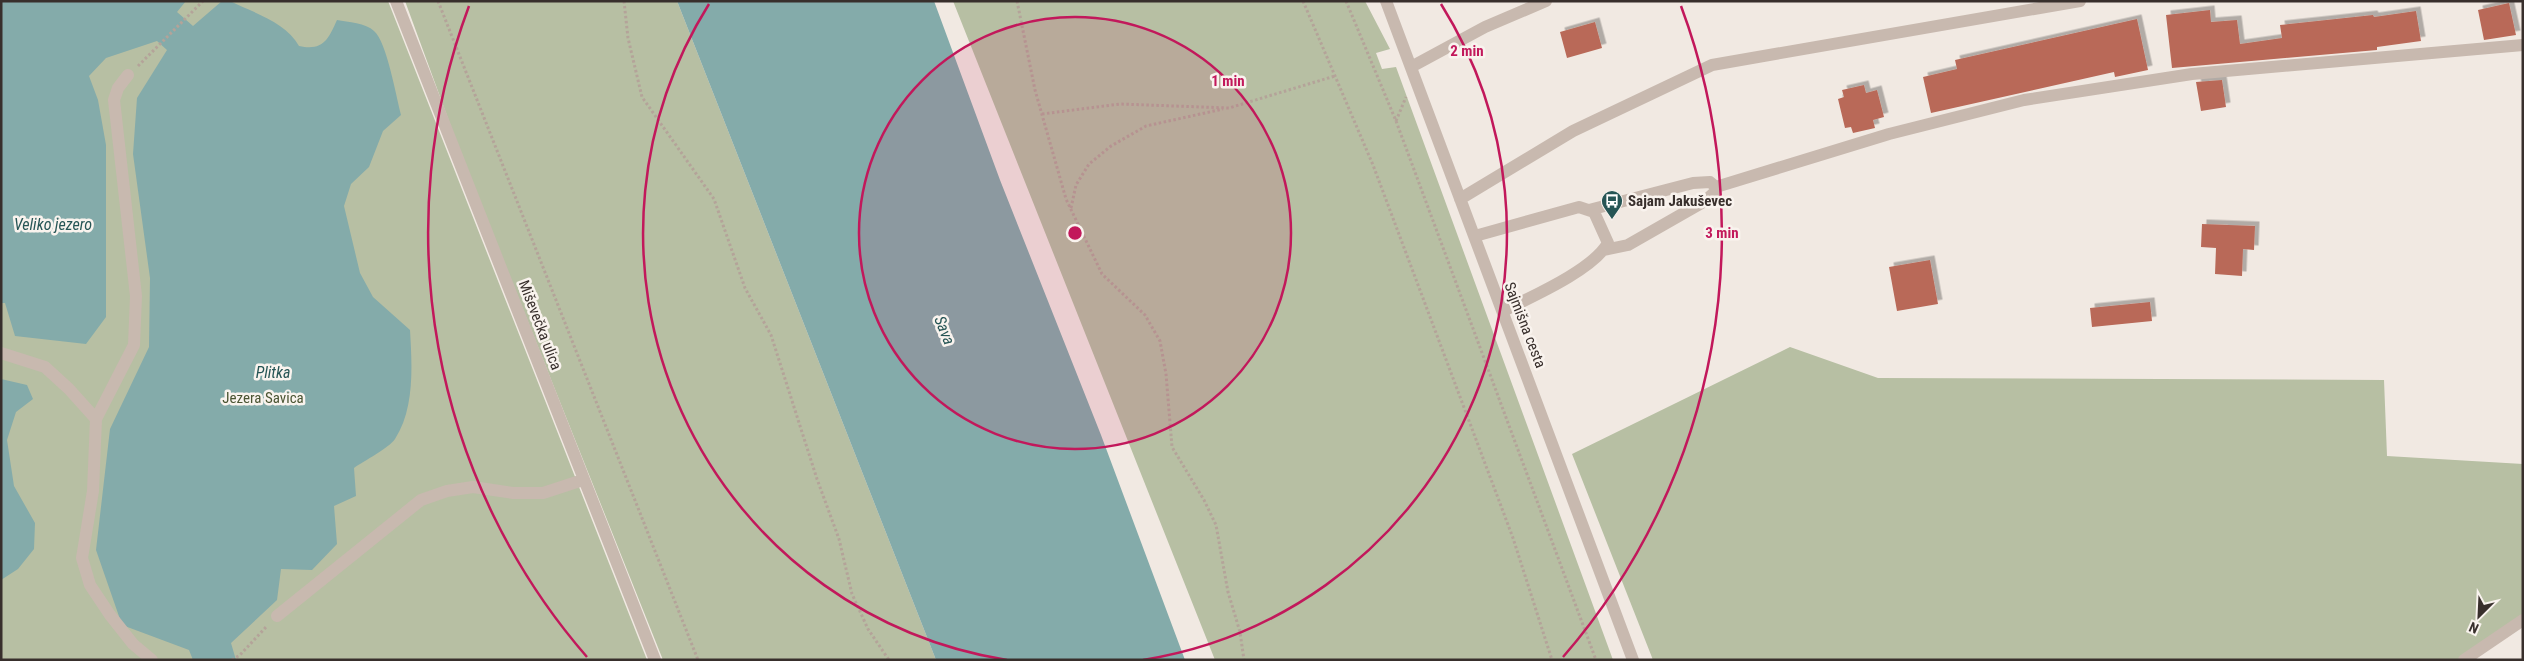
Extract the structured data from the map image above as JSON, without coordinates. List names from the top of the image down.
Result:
{
  "streets": {
    "street": ["Miševečka ulica", "Sajmišna cesta"]
  },
  "water": ["Veliko jezero", "Sava", "Plitka"],
  "parks": ["Jezera Savica"],
  "places": {
    "bus stop": ["Sajam Jakuševec"]
  },
  "north": "bottom left",
  "rings": ["2 min", "1 min", "3 min"]
}
